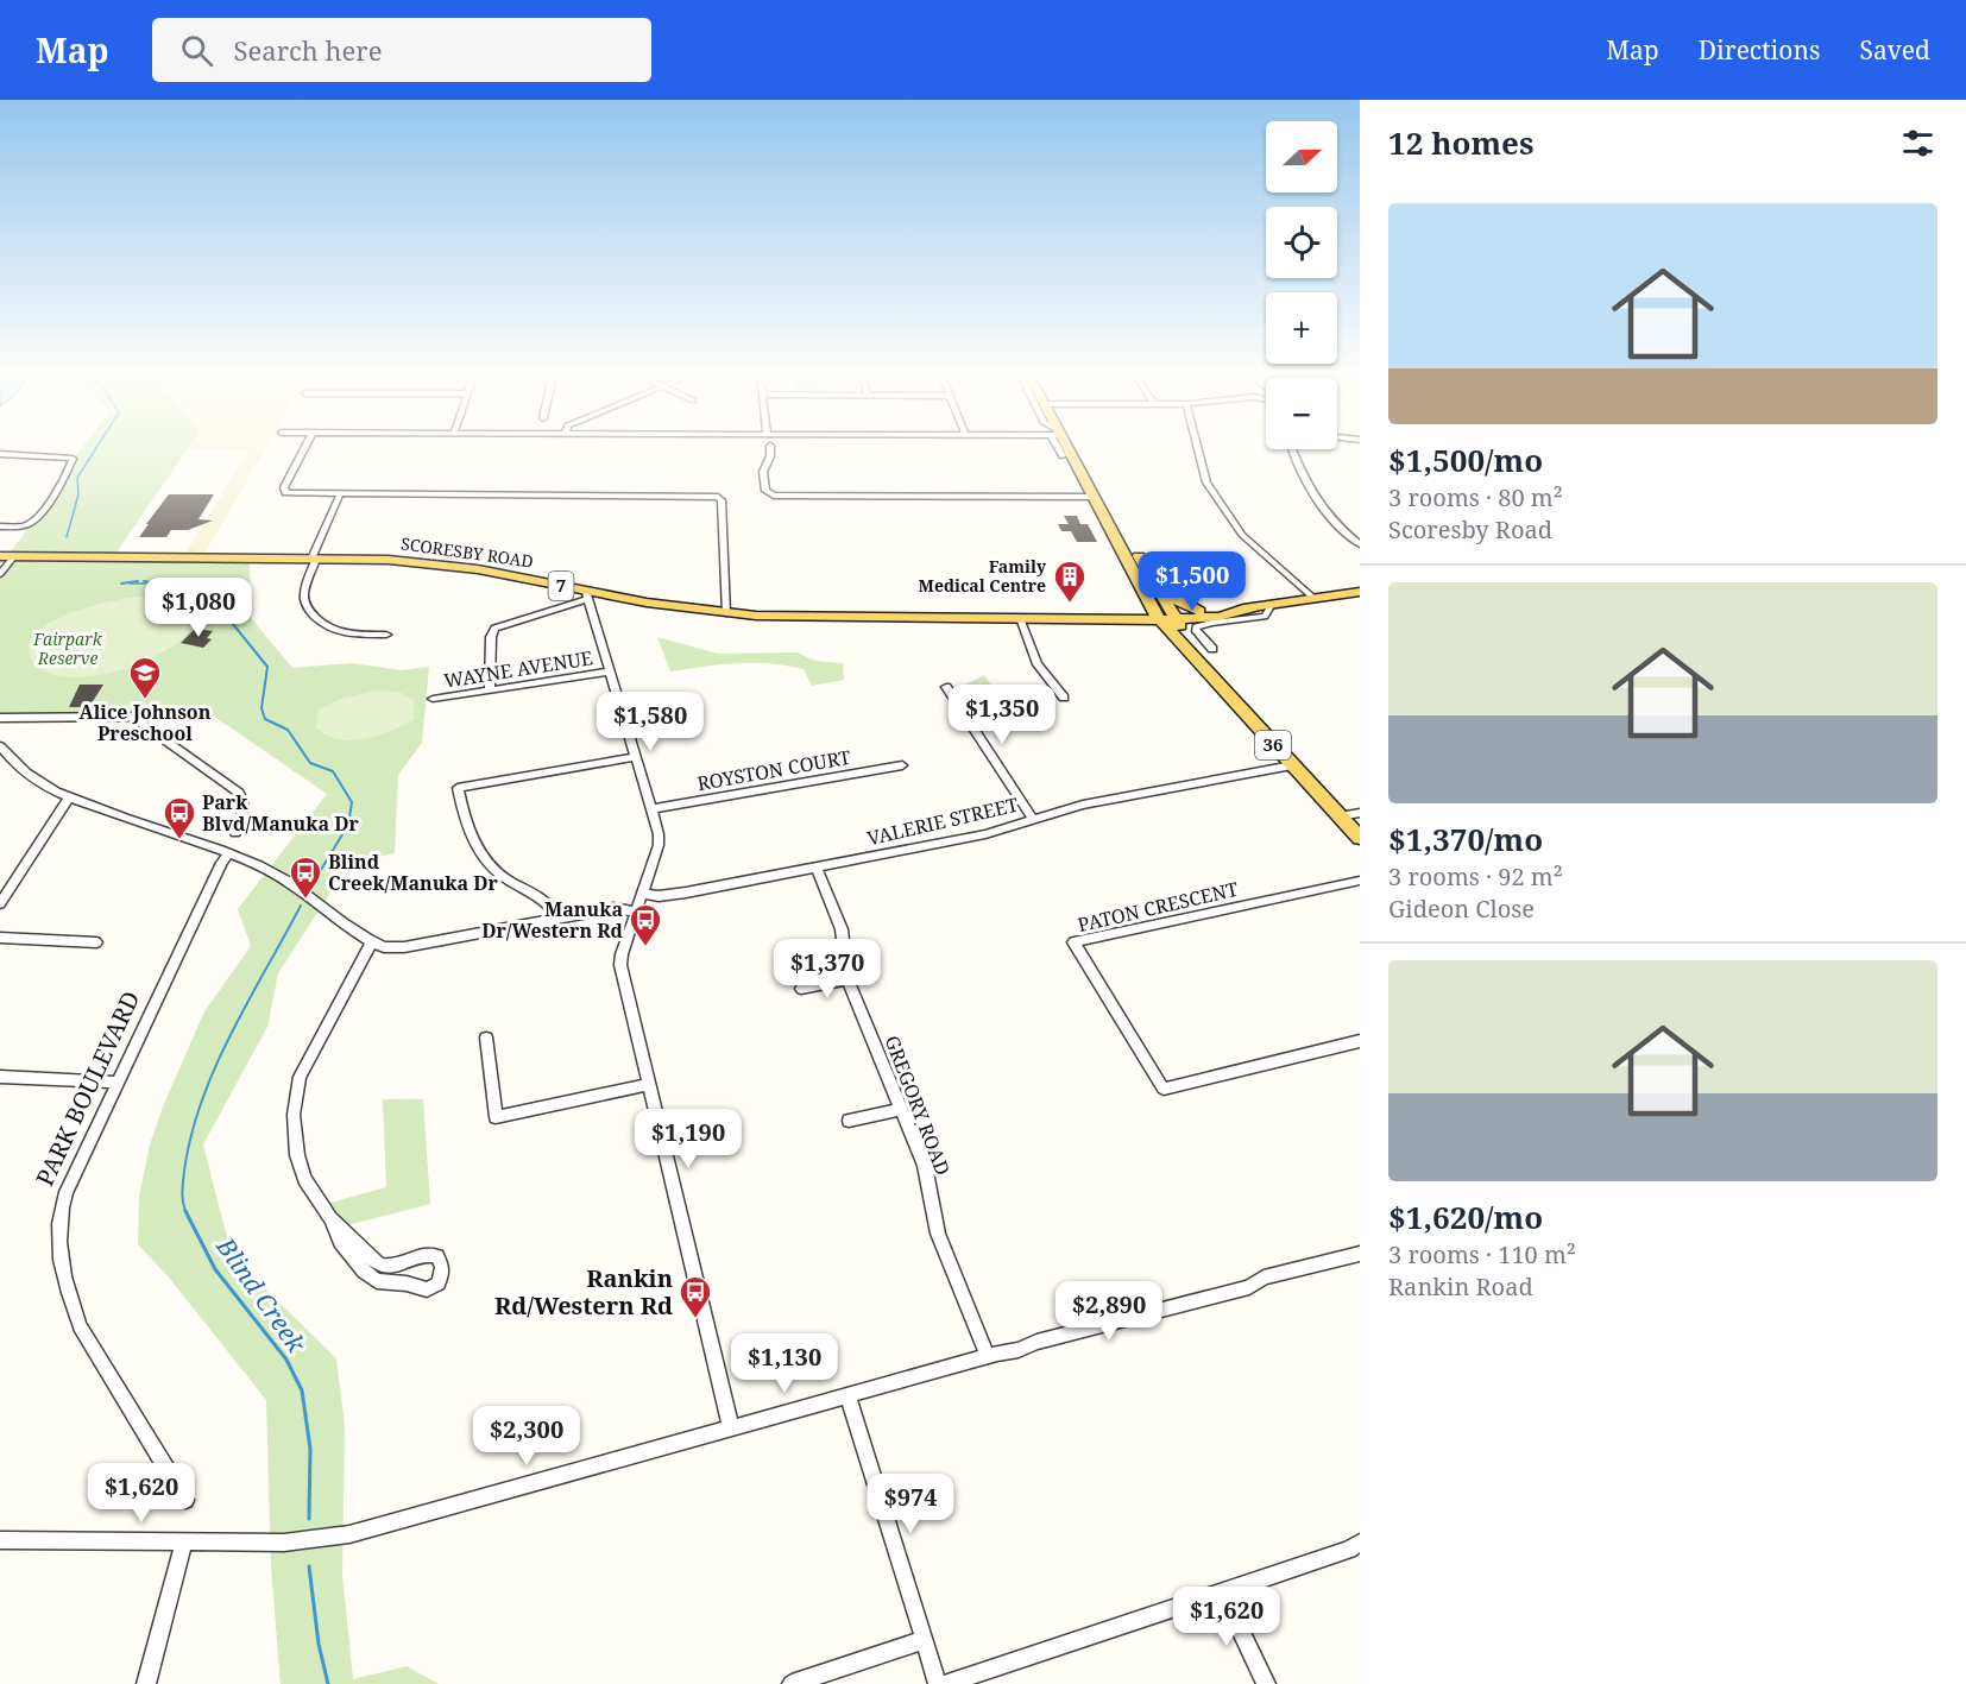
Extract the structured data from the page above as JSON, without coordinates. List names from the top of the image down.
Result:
{
  "streets": {
    "main road": ["SCORESBY ROAD", "7", "36"],
    "street": [
      "WAYNE AVENUE",
      "ROYSTON COURT",
      "VALERIE STREET",
      "PATON CRESCENT",
      "PARK BOULEVARD",
      "GREGORY ROAD"
    ]
  },
  "crossings": [
    ["SCORESBY ROAD", "36"],
    ["36", "VALERIE STREET"],
    ["VALERIE STREET", "GREGORY ROAD"]
  ],
  "water": ["Blind Creek"],
  "parks": ["Fairpark Reserve"],
  "places": {
    "building": ["Family Medical Centre"],
    "school or university": ["Alice Johnson Preschool"],
    "bus stop": [
      "Park Blvd/Manuka Dr",
      "Blind Creek/Manuka Dr",
      "Manuka Dr/Western Rd",
      "Rankin Rd/Western Rd"
    ]
  },
  "north": "right",
  "page": {
    "header": "Map",
    "search": "Search here",
    "nav": ["Map", "Directions", "Saved"],
    "heading": "12 homes",
    "map_buttons": ["+", "−"],
    "list": [
      {
        "name": "$1,500/mo",
        "note": "3 rooms · 80 m² · Scoresby Road"
      },
      {
        "name": "$1,370/mo",
        "note": "3 rooms · 92 m² · Gideon Close"
      },
      {
        "name": "$1,620/mo",
        "note": "3 rooms · 110 m² · Rankin Road"
      }
    ],
    "price": [
      "$1,500",
      "$1,080",
      "$1,350",
      "$1,580",
      "$1,370",
      "$1,190",
      "$2,890",
      "$1,130",
      "$2,300",
      "$1,620",
      "$974",
      "$1,620"
    ]
  }
}
